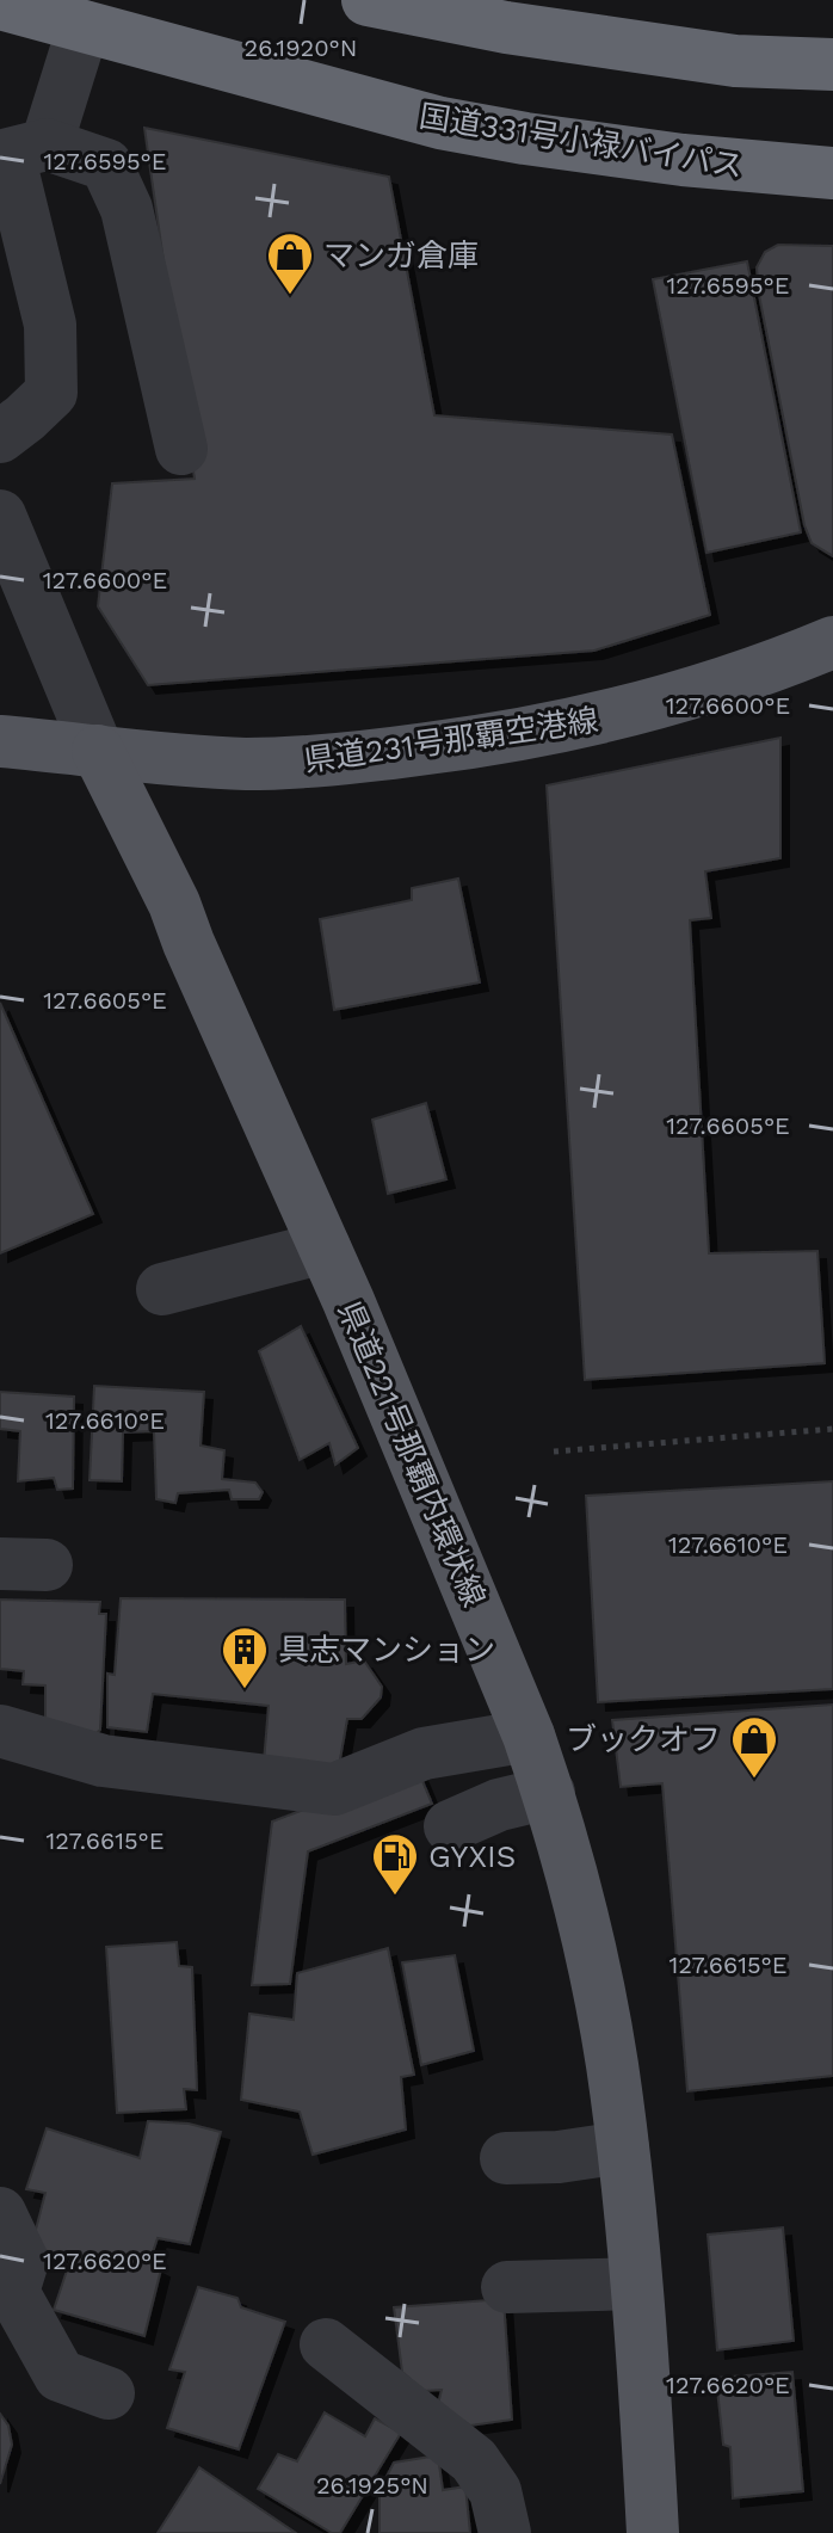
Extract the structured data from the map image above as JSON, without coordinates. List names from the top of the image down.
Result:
{
  "streets": {
    "highway": ["国道331号小禄バイパス"],
    "main road": ["県道231号那覇空港線", "県道221号那覇内環状線"]
  },
  "crossings": [
    ["県道231号那覇空港線", "県道221号那覇内環状線"]
  ],
  "places": {
    "shop": ["マンガ倉庫", "ブックオフ"],
    "building": ["具志マンション"],
    "fuel station": ["GYXIS"]
  },
  "coordinates": [
    "26.1920°N",
    "127.6595°E",
    "127.6600°E",
    "127.6605°E",
    "127.6610°E",
    "127.6615°E",
    "127.6620°E",
    "26.1925°N"
  ]
}
